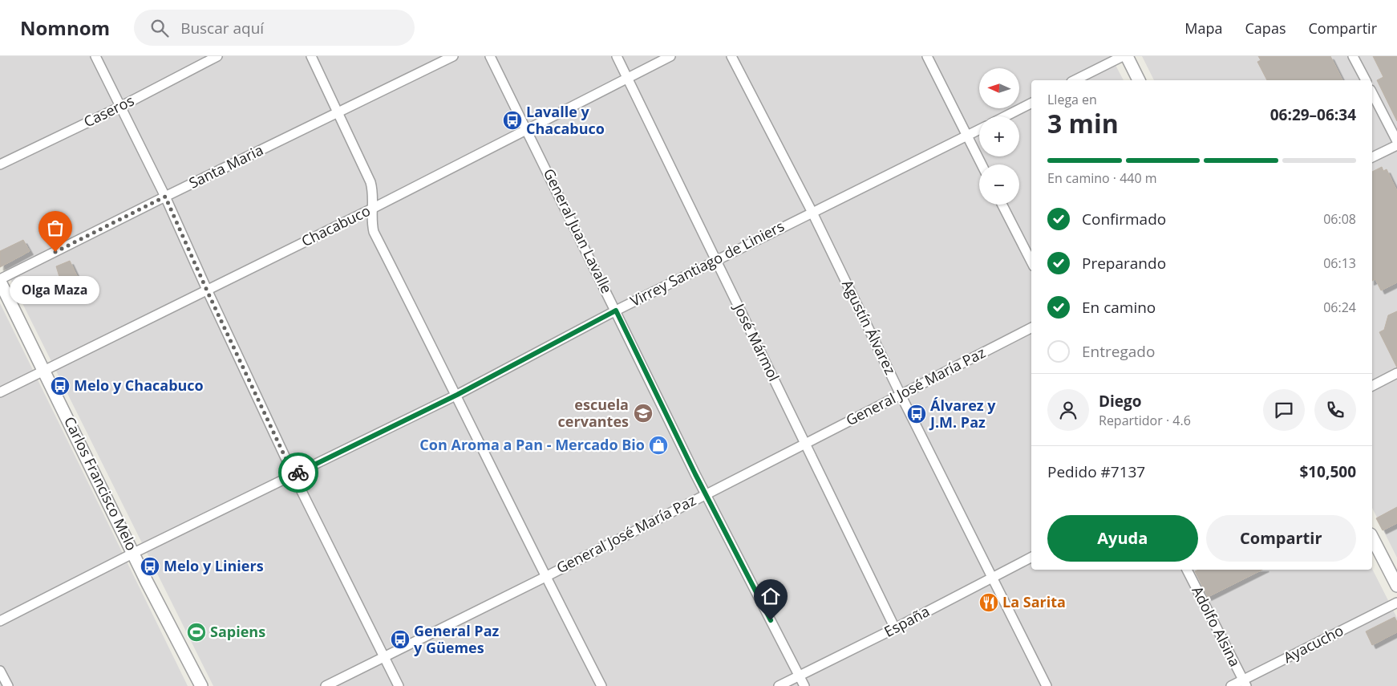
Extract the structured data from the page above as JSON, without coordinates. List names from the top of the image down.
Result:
{
  "streets": {
    "street": [
      "Caseros",
      "Santa Maria",
      "Chacabuco",
      "General Juan Lavalle",
      "Virrey Santiago de Liniers",
      "Agustín Álvarez",
      "José Mármol",
      "General José María Paz",
      "Carlos Francisco Melo",
      "España",
      "Adolfo Alsina",
      "Ayacucho"
    ]
  },
  "crossings": [
    ["Santa Maria", "Carlos Francisco Melo"],
    ["Chacabuco", "General Juan Lavalle"],
    ["Chacabuco", "José Mármol"],
    ["Chacabuco", "Carlos Francisco Melo"],
    ["General Juan Lavalle", "Virrey Santiago de Liniers"],
    ["General Juan Lavalle", "General José María Paz"],
    ["General Juan Lavalle", "España"],
    ["Virrey Santiago de Liniers", "Agustín Álvarez"],
    ["Virrey Santiago de Liniers", "José Mármol"],
    ["Virrey Santiago de Liniers", "Carlos Francisco Melo"],
    ["Agustín Álvarez", "General José María Paz"],
    ["Agustín Álvarez", "España"],
    ["José Mármol", "General José María Paz"],
    ["José Mármol", "España"],
    ["Adolfo Alsina", "Ayacucho"]
  ],
  "places": {
    "bus stop": [
      "Lavalle y Chacabuco",
      "Melo y Chacabuco",
      "Álvarez y J.M. Paz",
      "Melo y Liniers",
      "General Paz y Güemes"
    ],
    "other": ["Olga Maza"],
    "school or university": ["escuela cervantes"],
    "shop": ["Con Aroma a Pan - Mercado Bio"],
    "restaurant": ["La Sarita"],
    "sports": ["Sapiens"]
  },
  "north": "left",
  "page": {
    "header": "Nomnom",
    "search": "Buscar aquí",
    "nav": ["Mapa", "Capas", "Compartir"],
    "map_buttons": ["+", "−"],
    "heading": ["3 min", "Llega en", "06:29–06:34"],
    "panel": [
      "Diego",
      "Repartidor · 4.6",
      "Pedido #7137",
      "$10,500"
    ],
    "bar": "En camino · 440 m",
    "list": [
      ["Confirmado", "06:08"],
      ["Preparando", "06:13"],
      ["En camino", "06:24"],
      "Entregado"
    ],
    "bubble": "Olga Maza",
    "buttons": ["Ayuda", "Compartir"]
  }
}
